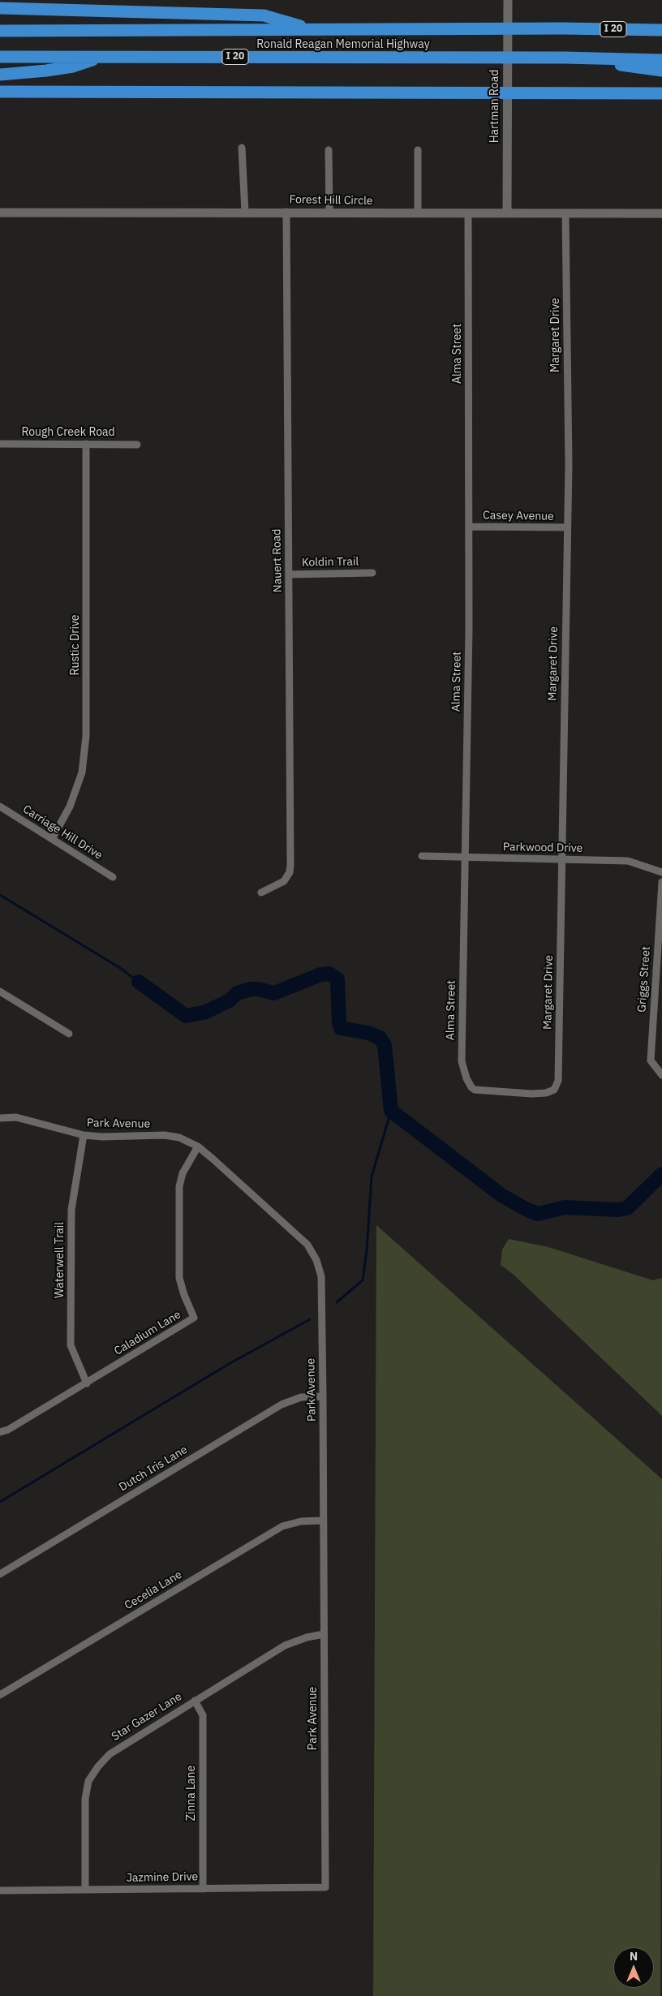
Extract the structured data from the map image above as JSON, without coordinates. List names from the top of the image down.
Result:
{
  "streets": {
    "highway": ["I 20", "Ronald Reagan Memorial Highway"],
    "street": [
      "Hartman Road",
      "Forest Hill Circle",
      "Margaret Drive",
      "Alma Street",
      "Rough Creek Road",
      "Casey Avenue",
      "Nauert Road",
      "Koldin Trail",
      "Rustic Drive",
      "Carriage Hill Drive",
      "Parkwood Drive",
      "Griggs Street",
      "Park Avenue",
      "Waterwell Trail",
      "Caladium Lane",
      "Dutch Iris Lane",
      "Cecelia Lane",
      "Star Gazer Lane",
      "Zinna Lane",
      "Jazmine Drive"
    ]
  },
  "crossings": [
    ["Hartman Road", "Forest Hill Circle"],
    ["Forest Hill Circle", "Margaret Drive"],
    ["Forest Hill Circle", "Alma Street"],
    ["Forest Hill Circle", "Nauert Road"],
    ["Margaret Drive", "Alma Street"],
    ["Margaret Drive", "Casey Avenue"],
    ["Margaret Drive", "Parkwood Drive"],
    ["Alma Street", "Casey Avenue"],
    ["Alma Street", "Parkwood Drive"],
    ["Rough Creek Road", "Rustic Drive"],
    ["Nauert Road", "Koldin Trail"],
    ["Rustic Drive", "Carriage Hill Drive"],
    ["Park Avenue", "Waterwell Trail"],
    ["Park Avenue", "Caladium Lane"],
    ["Park Avenue", "Dutch Iris Lane"],
    ["Park Avenue", "Cecelia Lane"],
    ["Park Avenue", "Star Gazer Lane"],
    ["Park Avenue", "Jazmine Drive"],
    ["Waterwell Trail", "Caladium Lane"],
    ["Star Gazer Lane", "Zinna Lane"],
    ["Star Gazer Lane", "Jazmine Drive"],
    ["Zinna Lane", "Jazmine Drive"]
  ],
  "north": "top"
}
